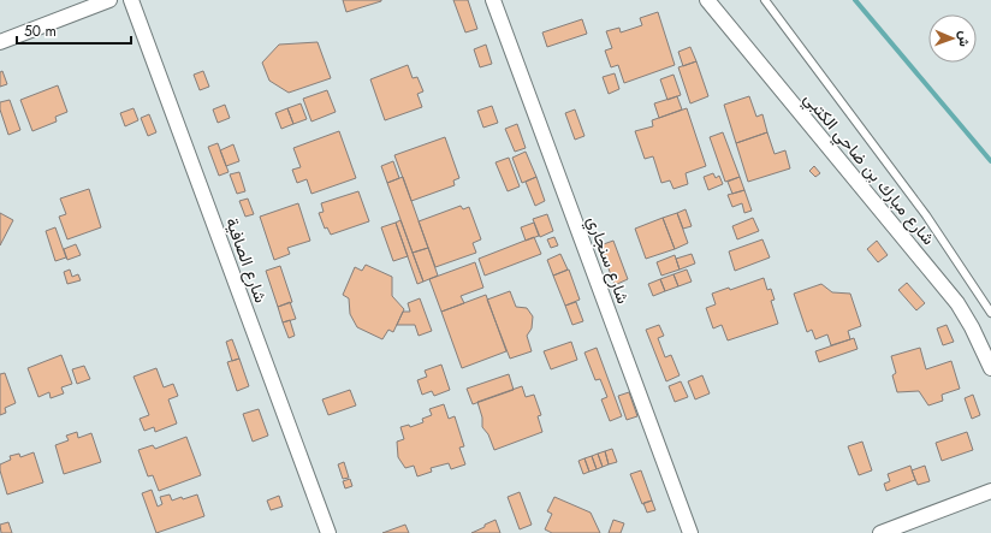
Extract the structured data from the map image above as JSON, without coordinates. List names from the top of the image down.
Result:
{
  "streets": {
    "street": ["شارع مبارك بن ضاحي الكتبي", "شارع الصافية", "شارع سنجاري"]
  },
  "scale_bar": "50 m",
  "north": "right"
}
